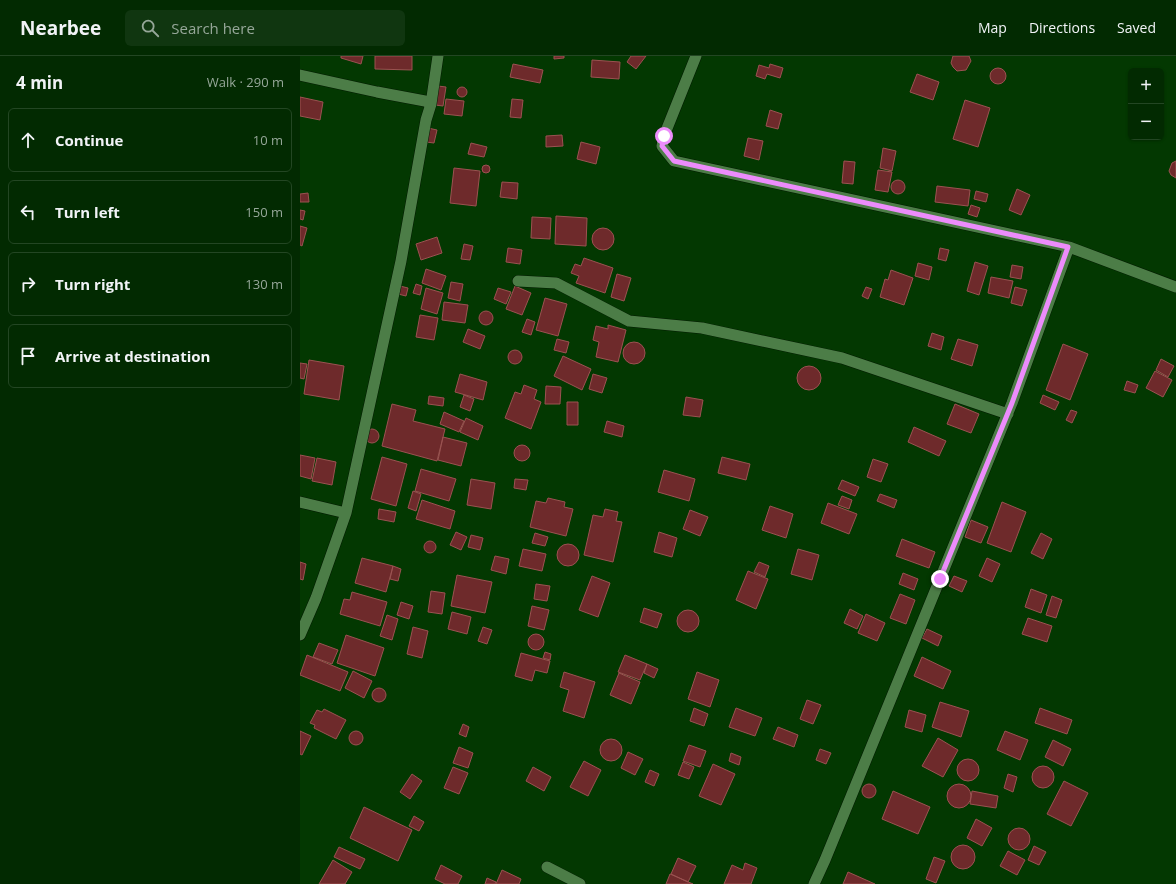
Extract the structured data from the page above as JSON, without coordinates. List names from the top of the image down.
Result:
{
  "page": {
    "header": "Nearbee",
    "search": "Search here",
    "nav": ["Map", "Directions", "Saved"],
    "heading": ["4 min", "Walk · 290 m"],
    "map_buttons": ["+", "−"],
    "list": [
      ["Continue", "10 m"],
      ["Turn left", "150 m"],
      ["Turn right", "130 m"],
      "Arrive at destination"
    ]
  }
}
